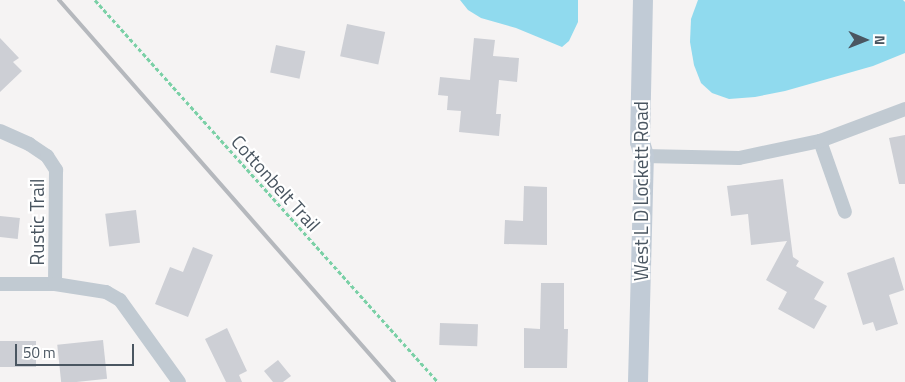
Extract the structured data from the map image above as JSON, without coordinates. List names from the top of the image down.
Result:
{
  "streets": {
    "main road": ["West L D Lockett Road"],
    "street": ["Rustic Trail"],
    "path": ["Cottonbelt Trail"]
  },
  "scale_bar": "50 m",
  "north": "right"
}
